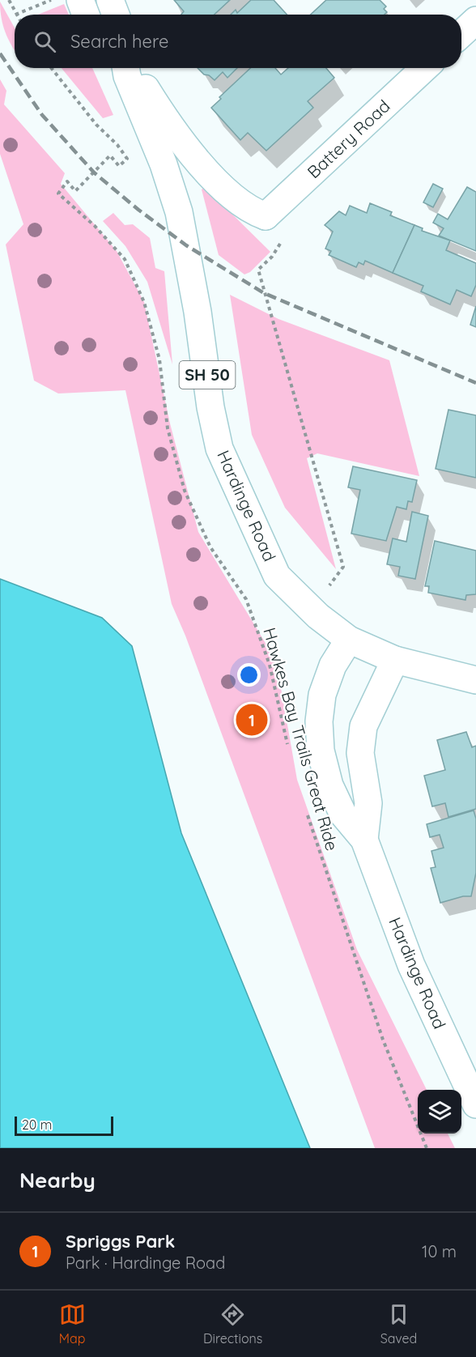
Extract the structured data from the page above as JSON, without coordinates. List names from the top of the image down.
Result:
{
  "streets": {
    "main road": ["Battery Road", "SH 50", "Hardinge Road"],
    "path": ["Hawkes Bay Trails Great Ride"]
  },
  "crossings": [
    ["SH 50", "Hardinge Road"]
  ],
  "scale_bar": "20 m",
  "page": {
    "search": "Search here",
    "pins": "1",
    "scale": "20 m",
    "heading": "Nearby",
    "list": [
      {
        "mark": "1",
        "name": "Spriggs Park",
        "note": "Park · Hardinge Road",
        "value": "10 m"
      }
    ],
    "nav": ["Map", "Directions", "Saved"]
  }
}
